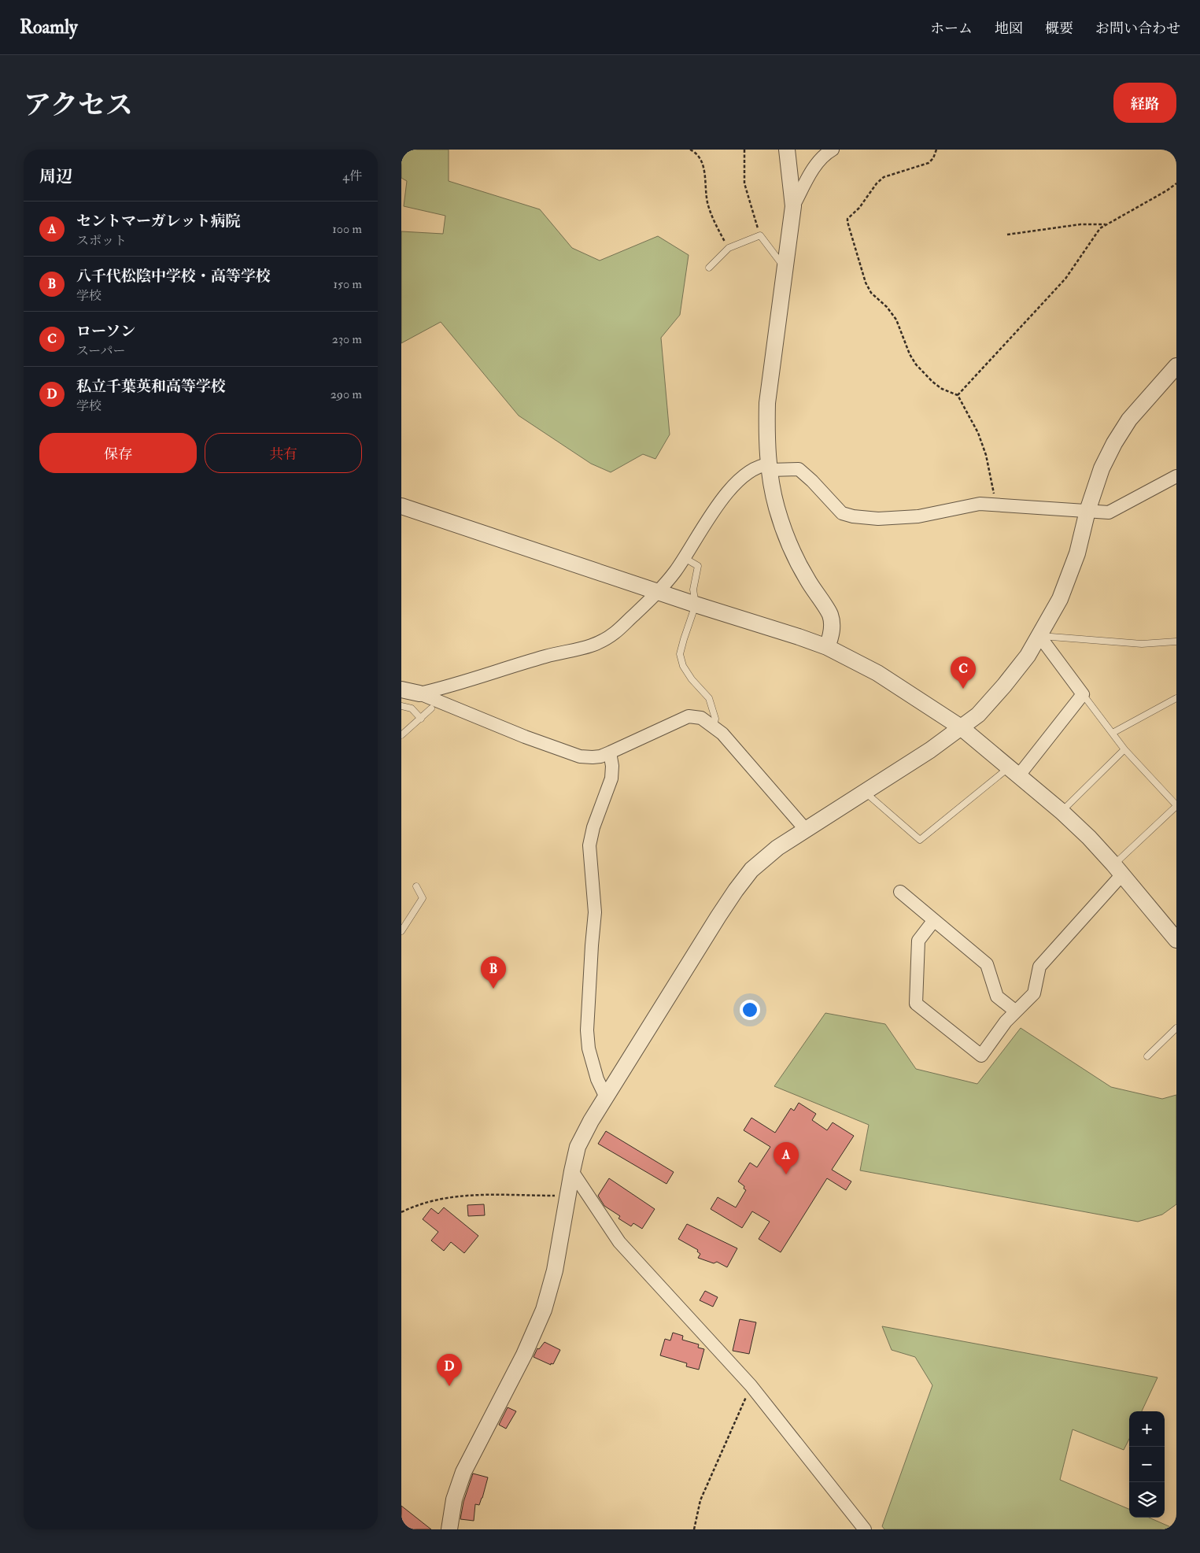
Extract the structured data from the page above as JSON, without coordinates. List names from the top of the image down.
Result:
{
  "page": {
    "header": "Roamly",
    "nav": [
      "ホーム",
      "地図",
      "概要",
      "お問い合わせ"
    ],
    "title": "アクセス",
    "buttons": [
      "経路",
      ["保存", "共有"]
    ],
    "heading": ["周辺", "4件"],
    "list": [
      {
        "mark": "A",
        "name": "セントマーガレット病院",
        "note": "スポット",
        "value": "100 m"
      },
      {
        "mark": "B",
        "name": "八千代松陰中学校・高等学校",
        "note": "学校",
        "value": "150 m"
      },
      {
        "mark": "C",
        "name": "ローソン",
        "note": "スーパー",
        "value": "230 m"
      },
      {
        "mark": "D",
        "name": "私立千葉英和高等学校",
        "note": "学校",
        "value": "290 m"
      }
    ],
    "pins": [
      "C",
      "B",
      "A",
      "D"
    ],
    "map_buttons": ["+", "−"]
  }
}
